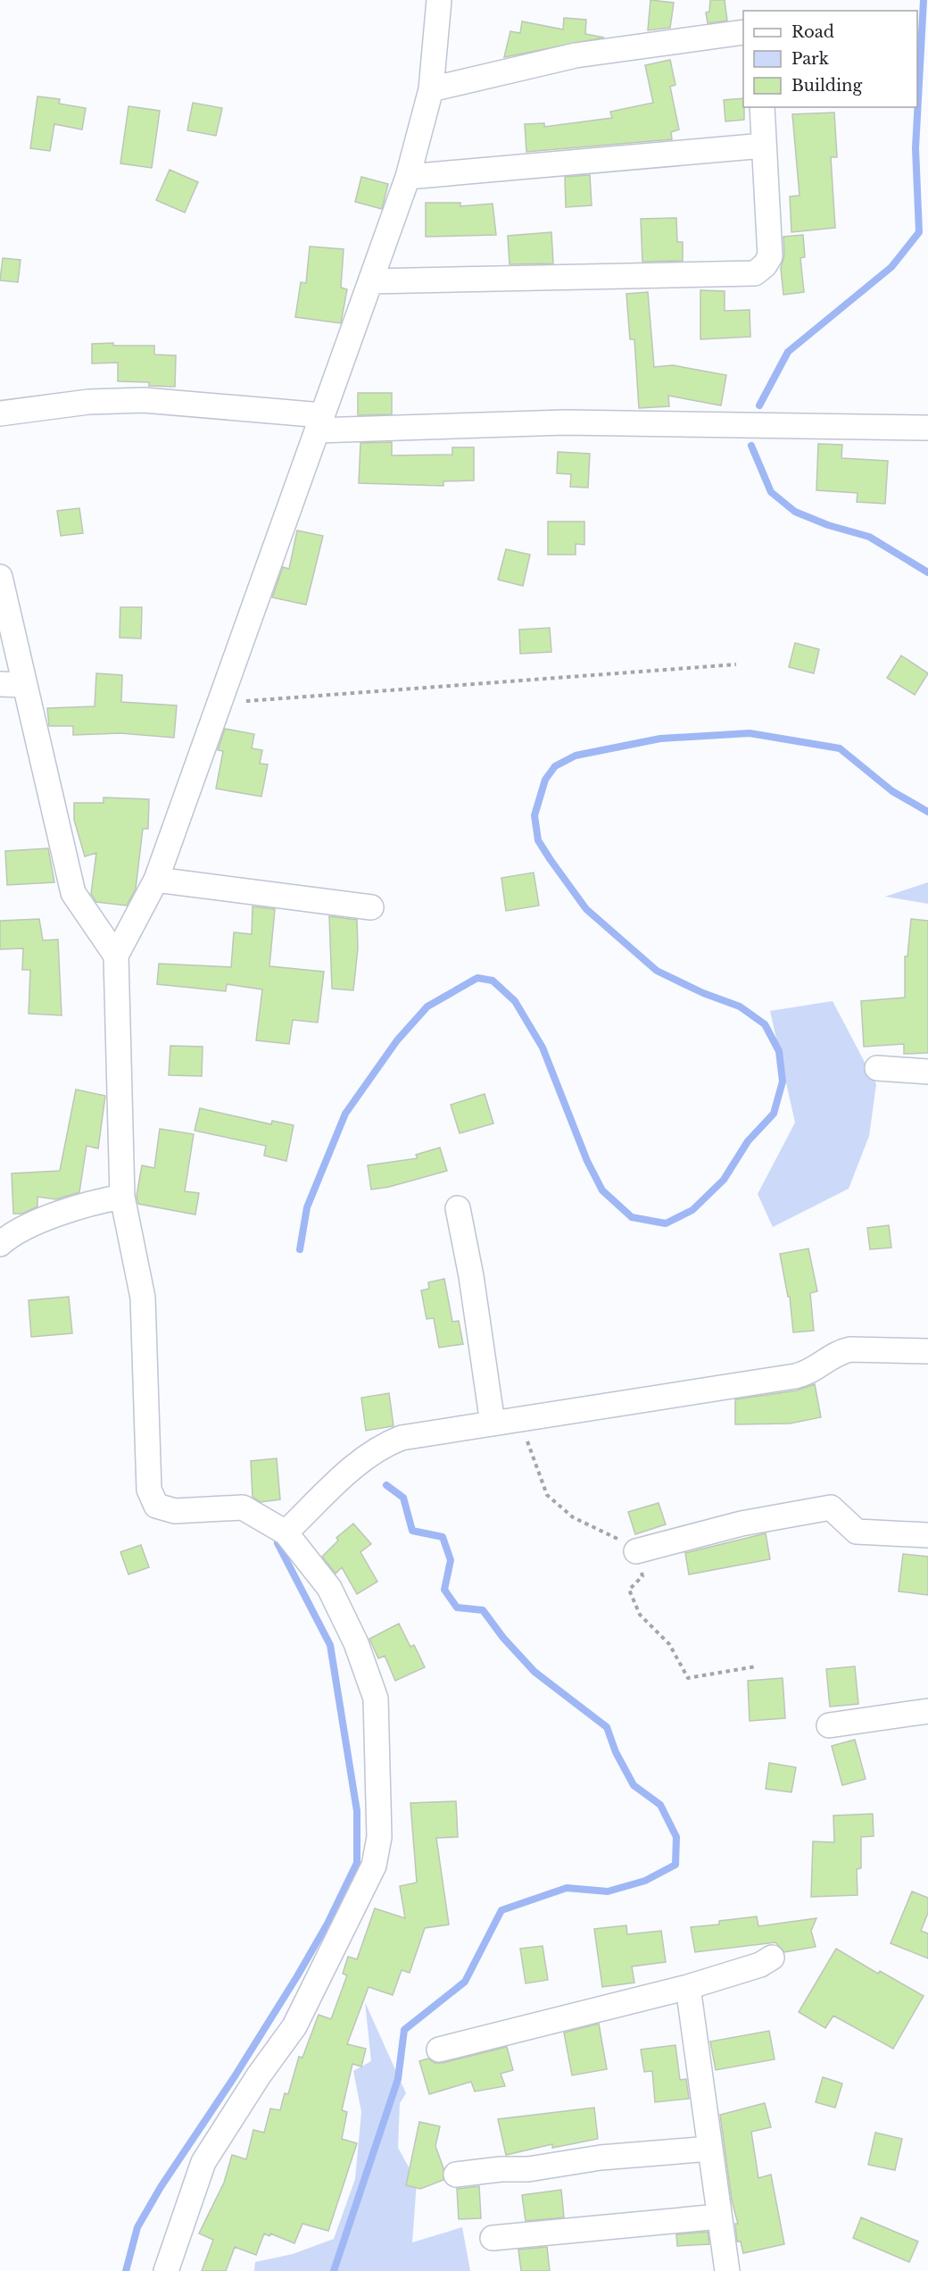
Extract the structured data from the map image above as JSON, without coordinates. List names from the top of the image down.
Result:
{
  "legend": ["Road", "Park", "Building"]
}
